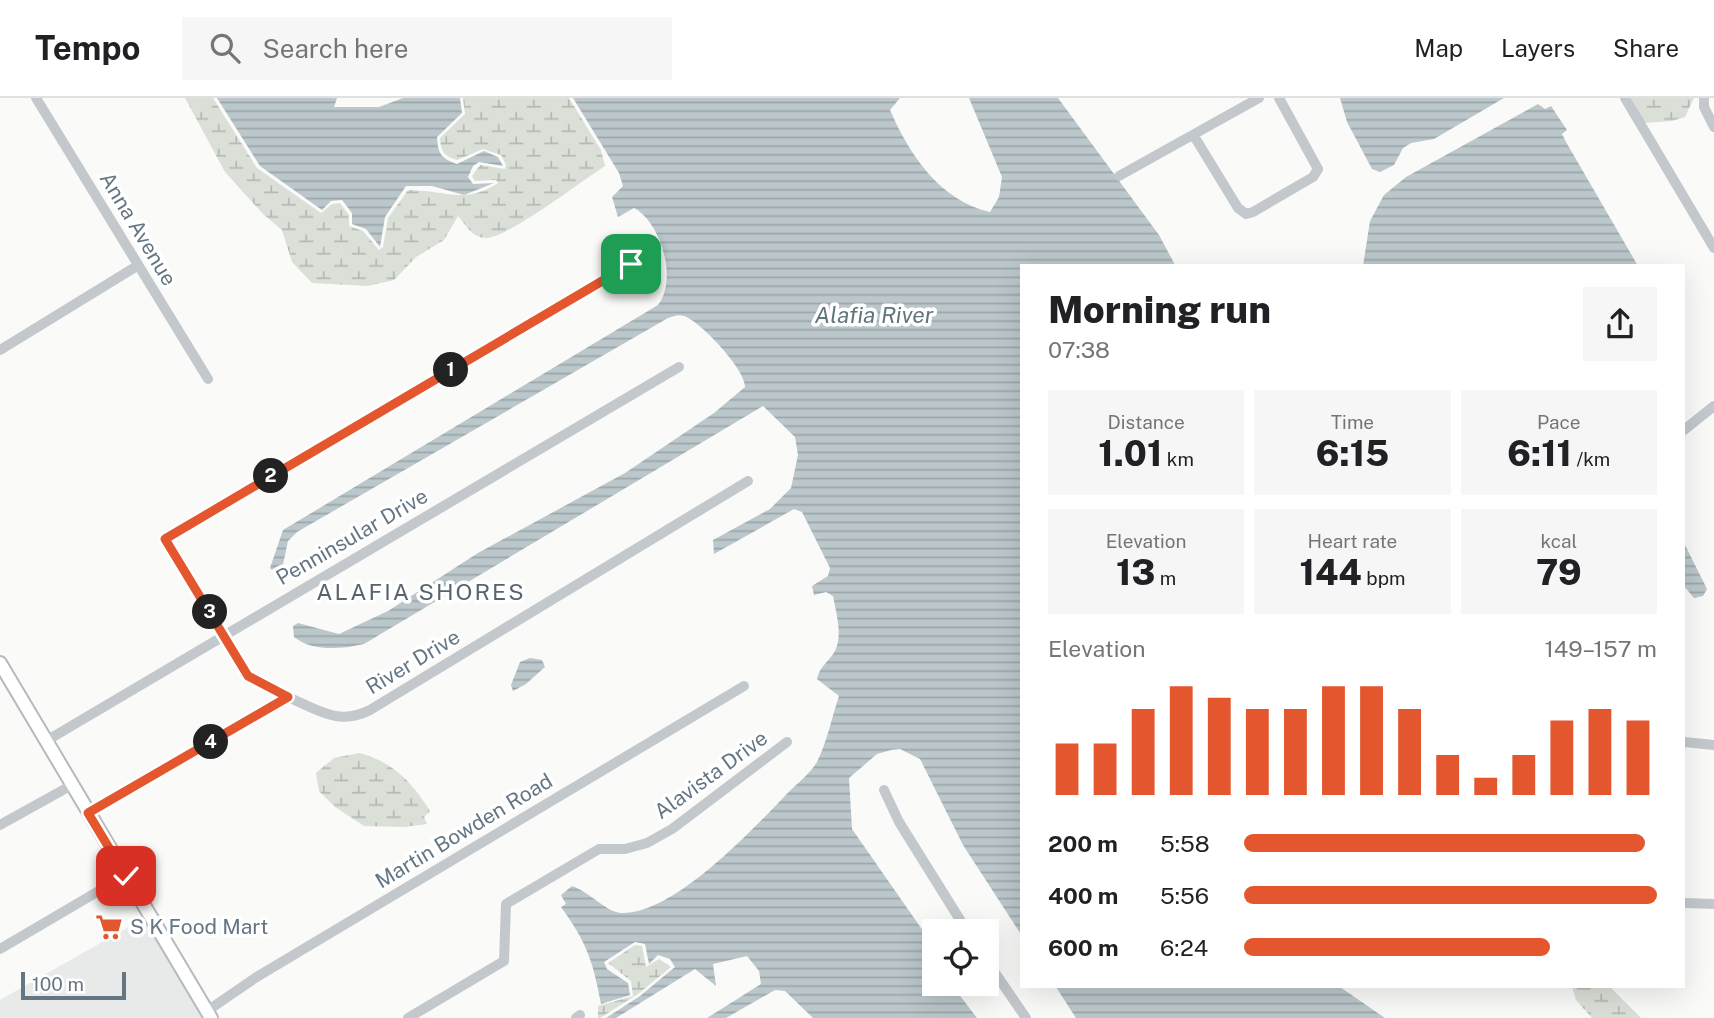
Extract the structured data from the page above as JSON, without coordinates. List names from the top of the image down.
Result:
{
  "streets": {
    "street": [
      "Anna Avenue",
      "Penninsular Drive",
      "River Drive",
      "Alavista Drive",
      "Martin Bowden Road"
    ]
  },
  "crossings": [
    ["Penninsular Drive", "River Drive"]
  ],
  "districts": ["ALAFIA SHORES"],
  "water": ["Alafia River"],
  "places": {
    "supermarket": ["S K Food Mart"]
  },
  "scale_bar": "100 m",
  "page": {
    "header": "Tempo",
    "search": "Search here",
    "nav": ["Map", "Layers", "Share"],
    "heading": ["Morning run", "07:38"],
    "pins": [
      "1",
      "2",
      "3",
      "4"
    ],
    "stats": [
      ["Distance", "1.01 km"],
      ["Time", "6:15"],
      ["Pace", "6:11 /km"],
      ["Elevation", "13 m"],
      ["Heart rate", "144 bpm"],
      ["kcal", "79"]
    ],
    "chart": ["Elevation", "149–157 m"],
    "list": [
      {
        "name": "200 m",
        "note": "5:58"
      },
      {
        "name": "400 m",
        "note": "5:56"
      },
      {
        "name": "600 m",
        "note": "6:24"
      }
    ],
    "scale": "100 m"
  }
}
